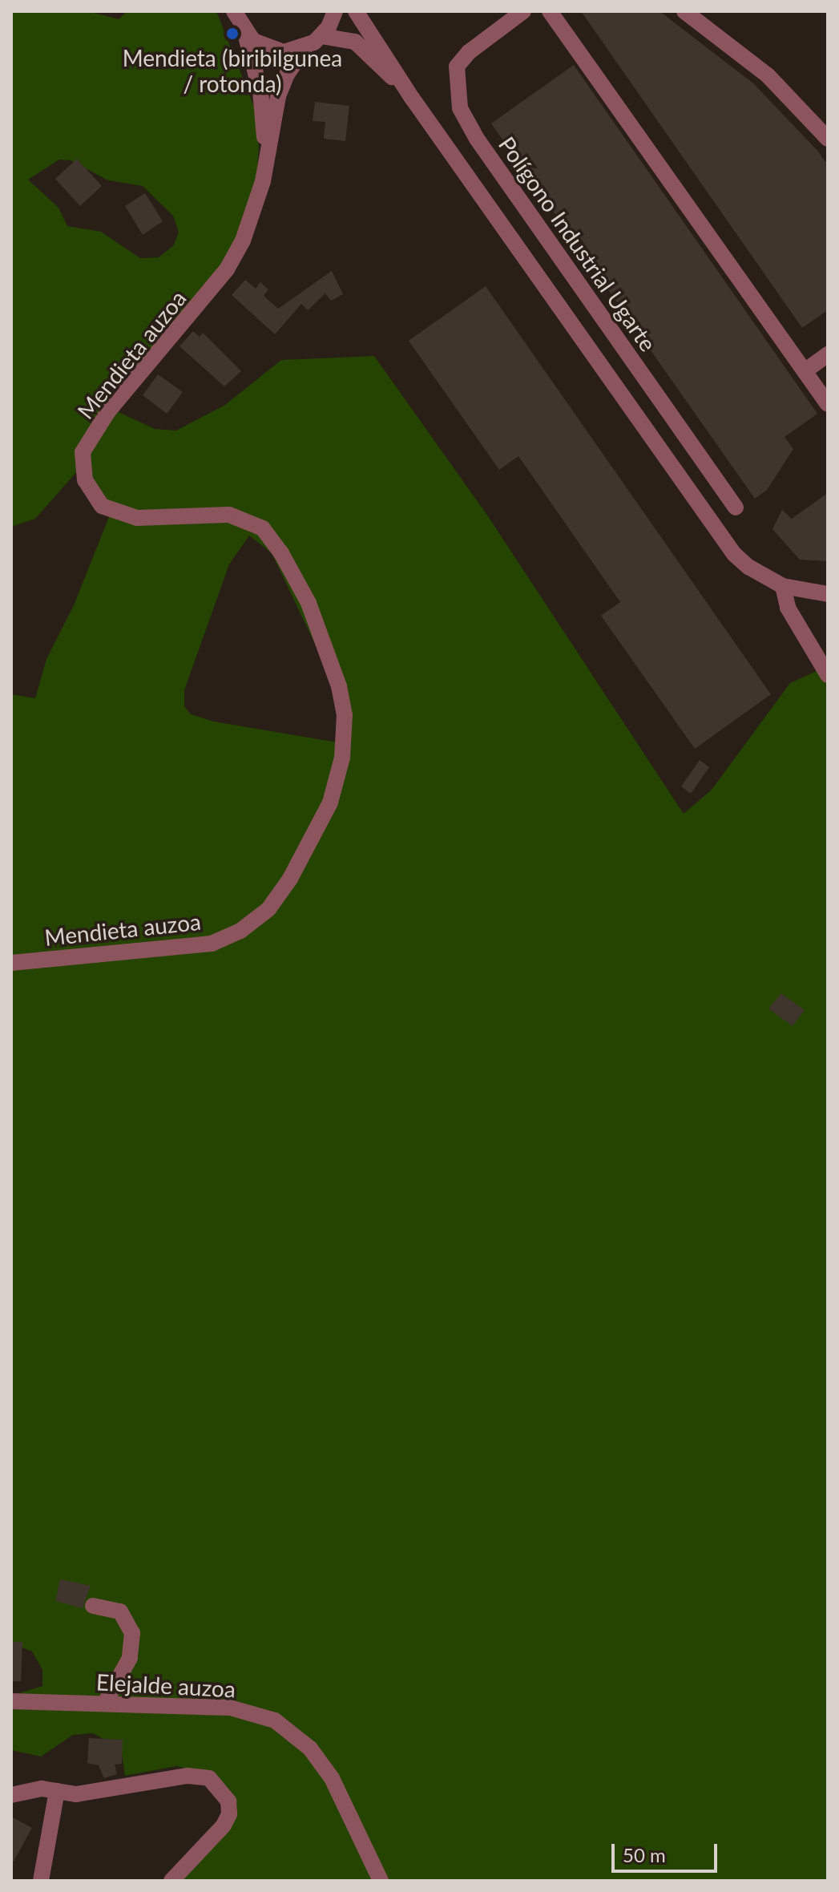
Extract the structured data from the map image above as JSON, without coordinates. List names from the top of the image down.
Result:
{
  "streets": {
    "street": ["Polígono Industrial Ugarte", "Mendieta auzoa", "Elejalde auzoa"]
  },
  "places": ["Mendieta (biribilgunea / rotonda)"],
  "scale_bar": "50 m"
}
